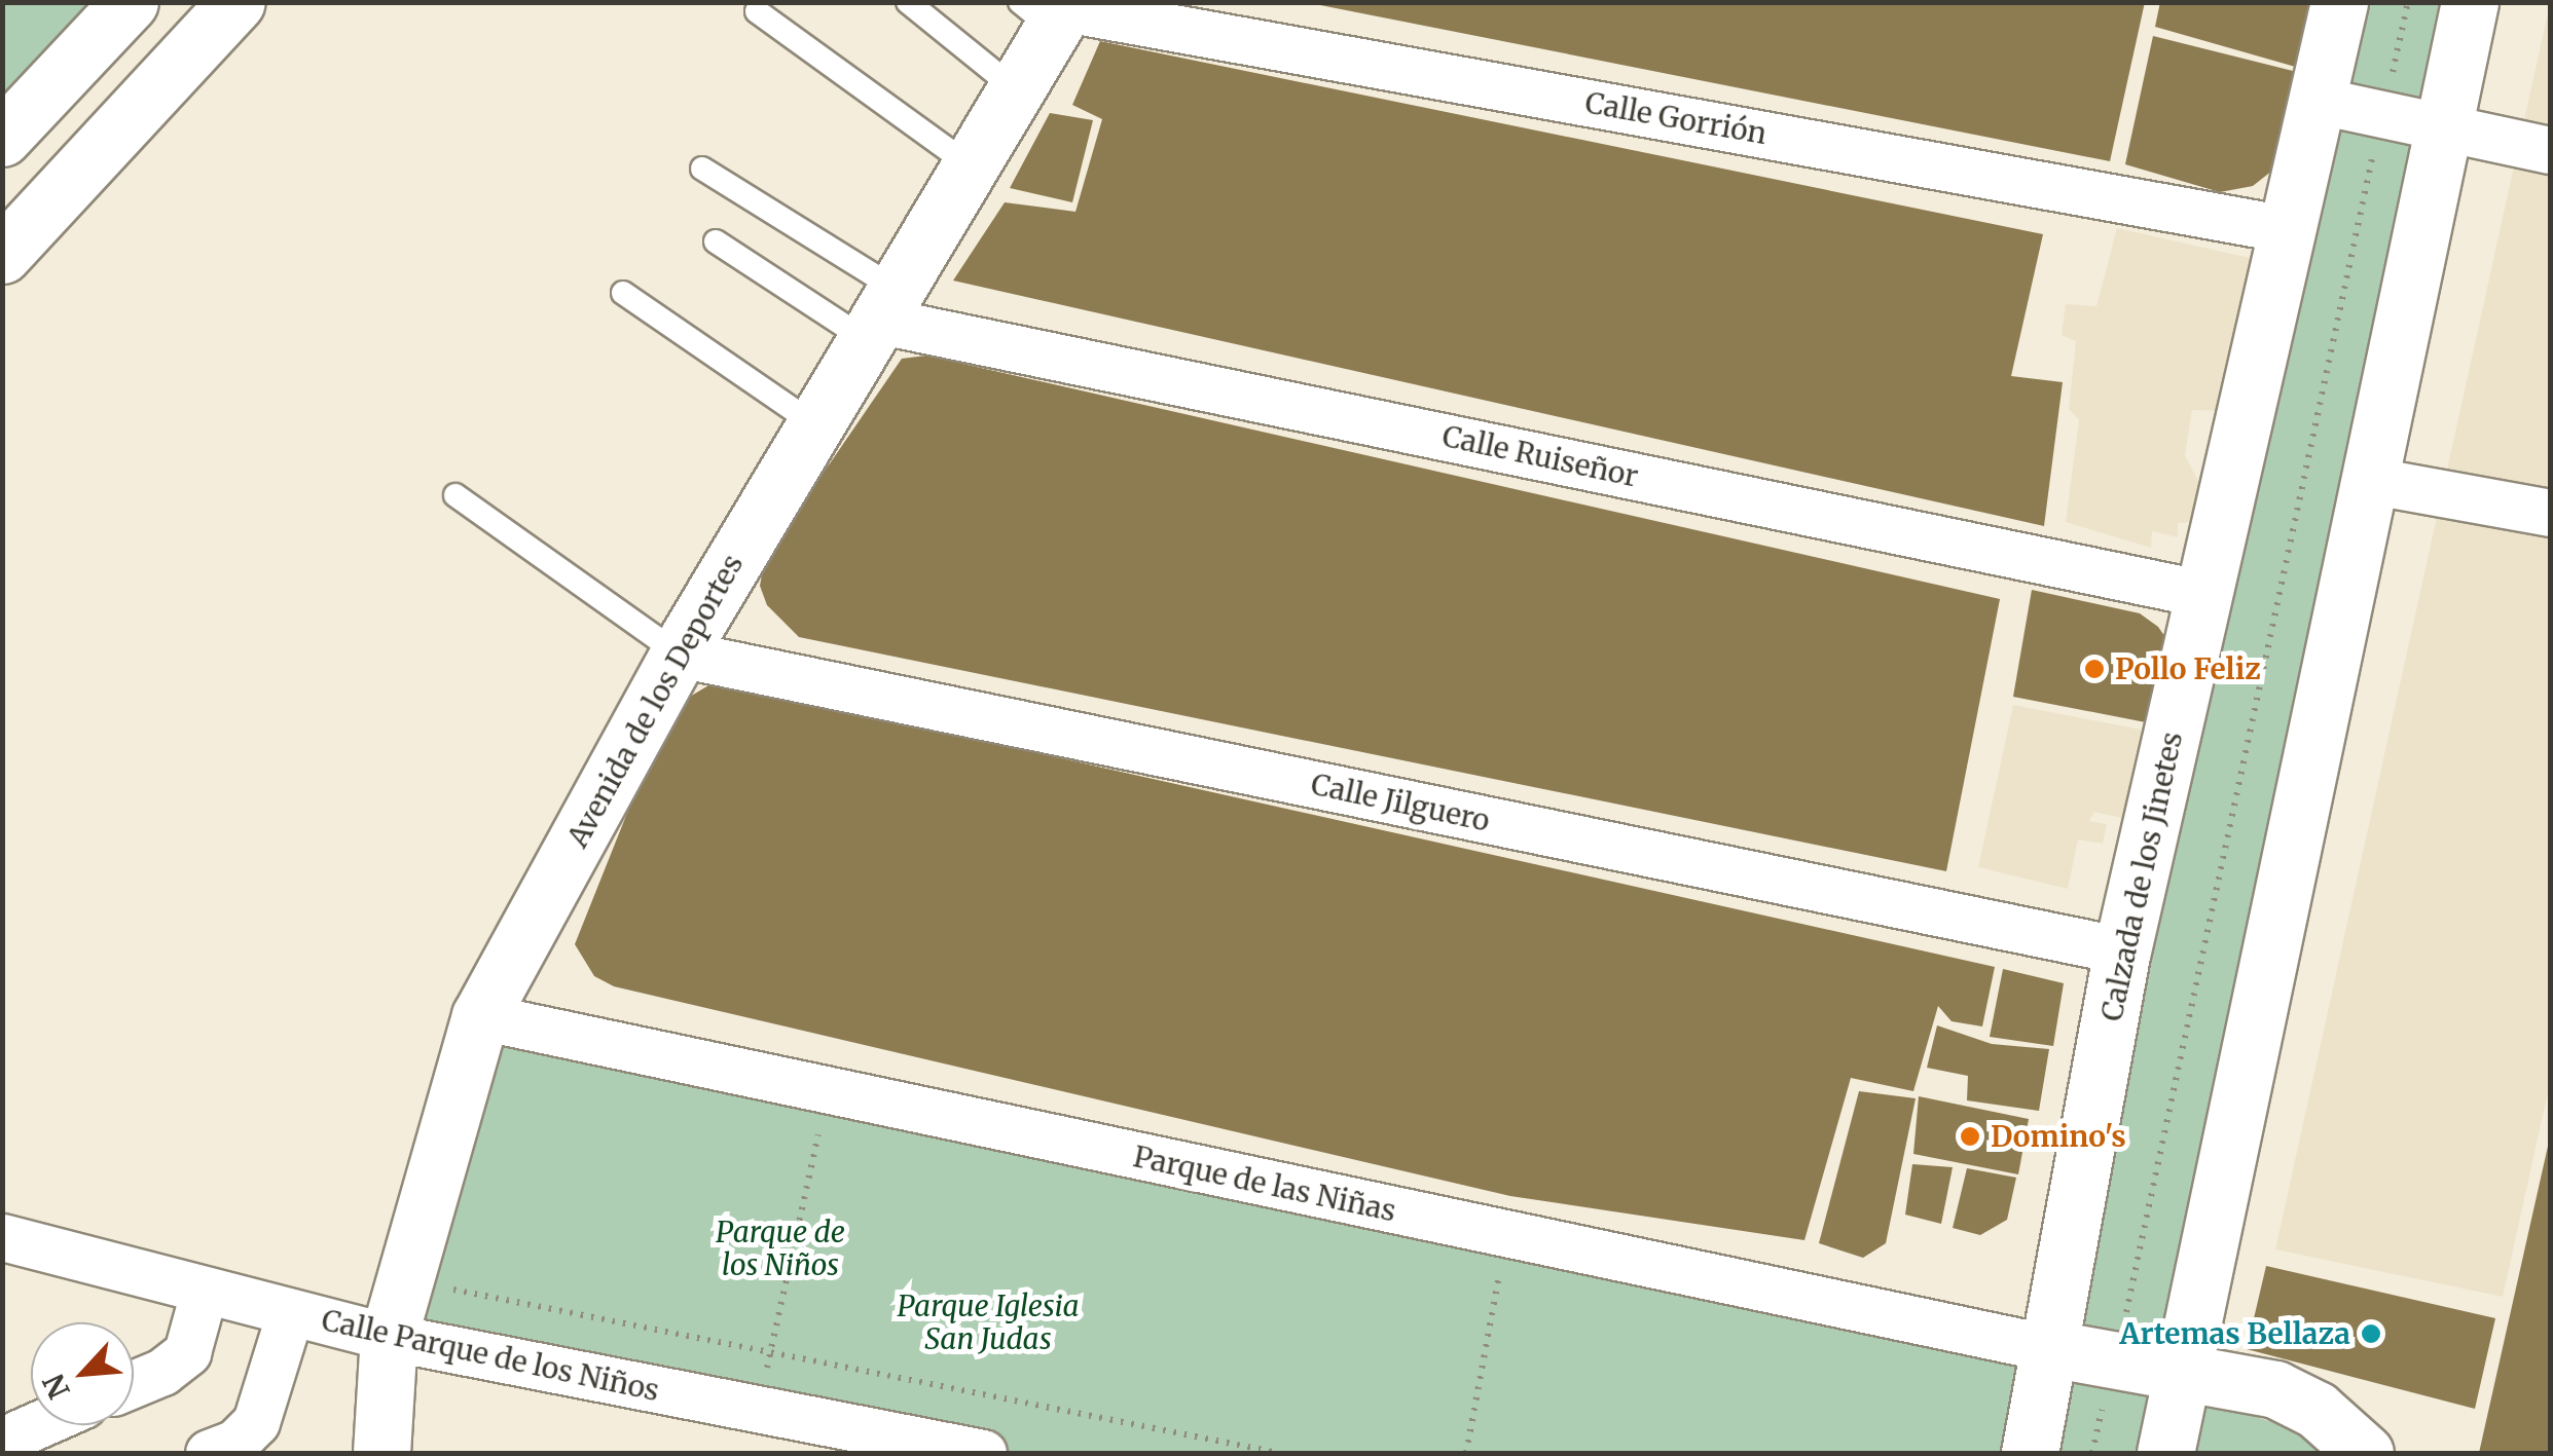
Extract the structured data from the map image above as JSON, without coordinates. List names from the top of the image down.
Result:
{
  "streets": {
    "main road": ["Avenida de los Deportes", "Calzada de los Jinetes"],
    "street": [
      "Calle Gorrión",
      "Calle Ruiseñor",
      "Calle Jilguero",
      "Parque de las Niñas",
      "Calle Parque de los Niños"
    ]
  },
  "crossings": [
    ["Calle Gorrión", "Avenida de los Deportes"],
    ["Calle Gorrión", "Calzada de los Jinetes"],
    ["Calle Ruiseñor", "Avenida de los Deportes"],
    ["Calle Ruiseñor", "Calzada de los Jinetes"],
    ["Avenida de los Deportes", "Calle Jilguero"],
    ["Avenida de los Deportes", "Parque de las Niñas"],
    ["Avenida de los Deportes", "Calle Parque de los Niños"],
    ["Calle Jilguero", "Calzada de los Jinetes"],
    ["Calzada de los Jinetes", "Parque de las Niñas"]
  ],
  "parks": ["Parque de los Niños", "Parque Iglesia San Judas"],
  "places": ["Pollo Feliz", "Domino's", "Artemas Bellaza"],
  "north": "bottom left"
}
